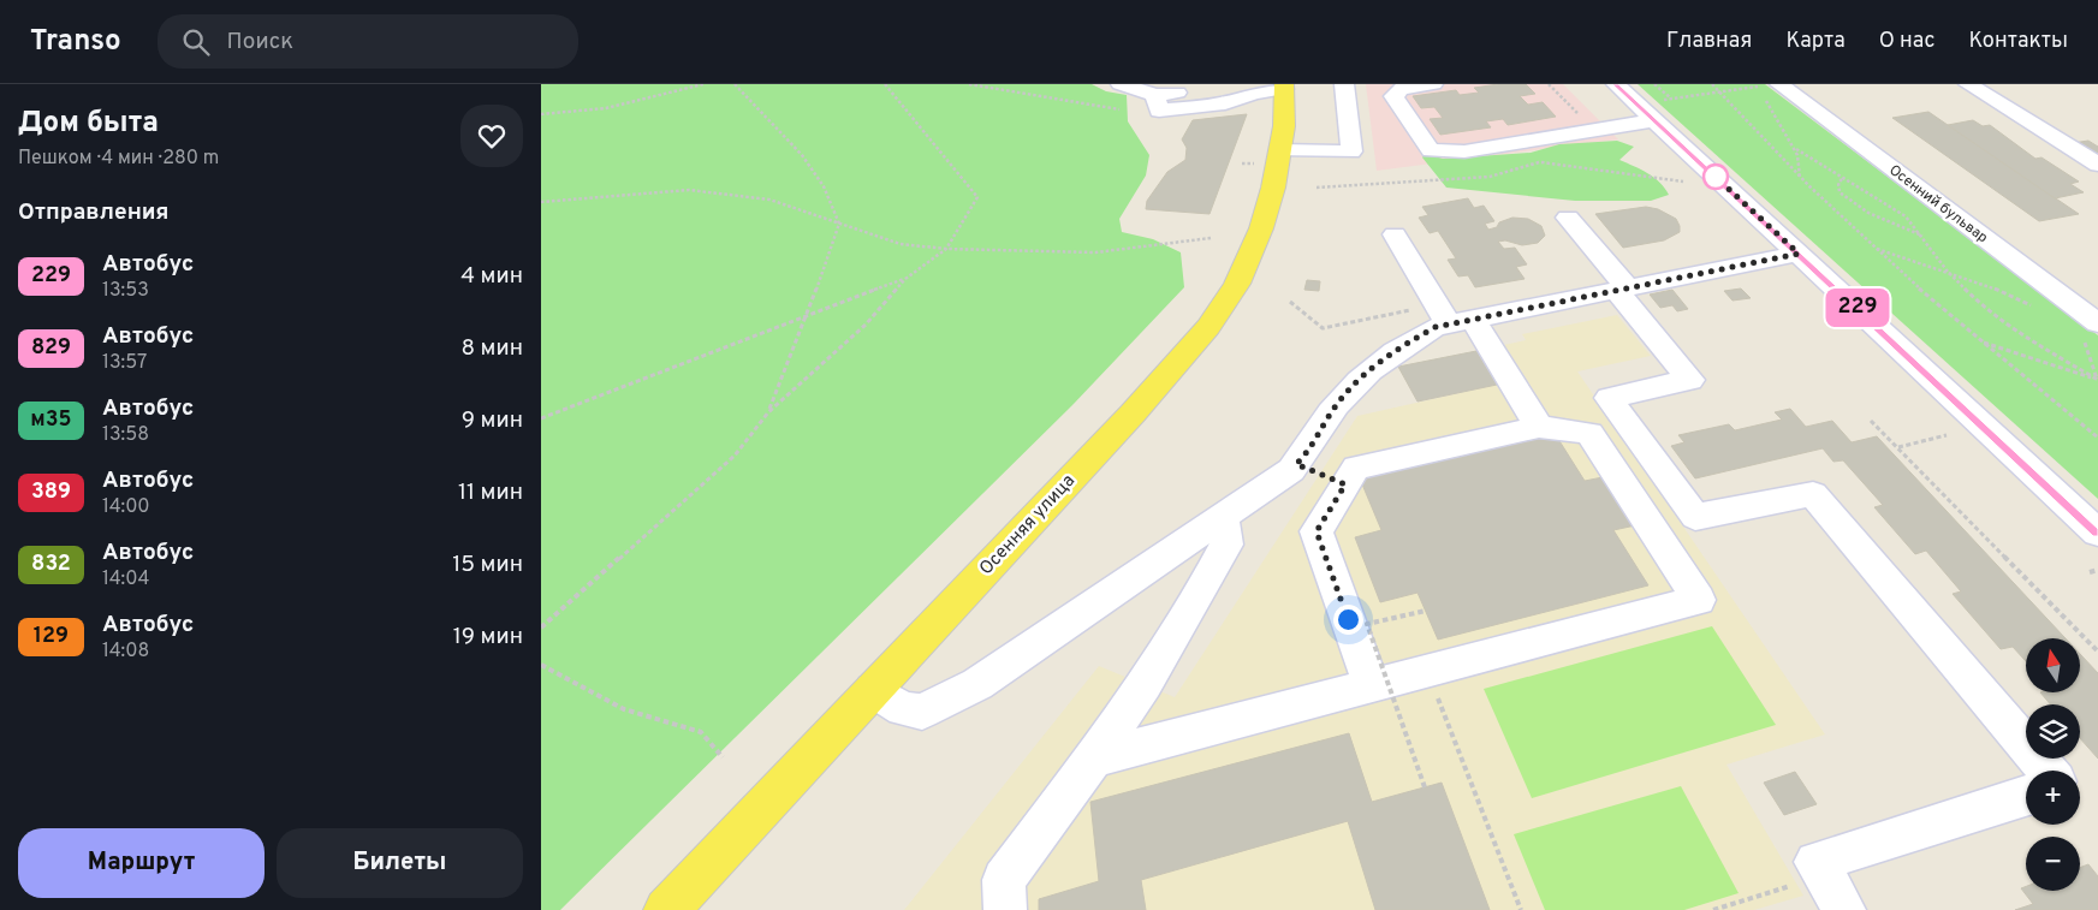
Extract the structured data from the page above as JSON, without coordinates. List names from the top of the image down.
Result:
{
  "streets": {
    "main road": ["Осенняя улица"],
    "street": ["Осенний бульвар"]
  },
  "lines": ["bus line 229"],
  "north": "top",
  "page": {
    "header": "Transo",
    "search": "Поиск",
    "nav": [
      "Главная",
      "Карта",
      "О нас",
      "Контакты"
    ],
    "heading": [
      ["Дом быта", "Пешком · 4 мин · 280 m"],
      "Отправления"
    ],
    "on_map": "229",
    "list": [
      {
        "mark": "229",
        "name": "Автобус",
        "note": "13:53",
        "value": "4 мин"
      },
      {
        "mark": "829",
        "name": "Автобус",
        "note": "13:57",
        "value": "8 мин"
      },
      {
        "mark": "м35",
        "name": "Автобус",
        "note": "13:58",
        "value": "9 мин"
      },
      {
        "mark": "389",
        "name": "Автобус",
        "note": "14:00",
        "value": "11 мин"
      },
      {
        "mark": "832",
        "name": "Автобус",
        "note": "14:04",
        "value": "15 мин"
      },
      {
        "mark": "129",
        "name": "Автобус",
        "note": "14:08",
        "value": "19 мин"
      }
    ],
    "map_buttons": ["+", "−"],
    "buttons": ["Маршрут", "Билеты"]
  }
}
